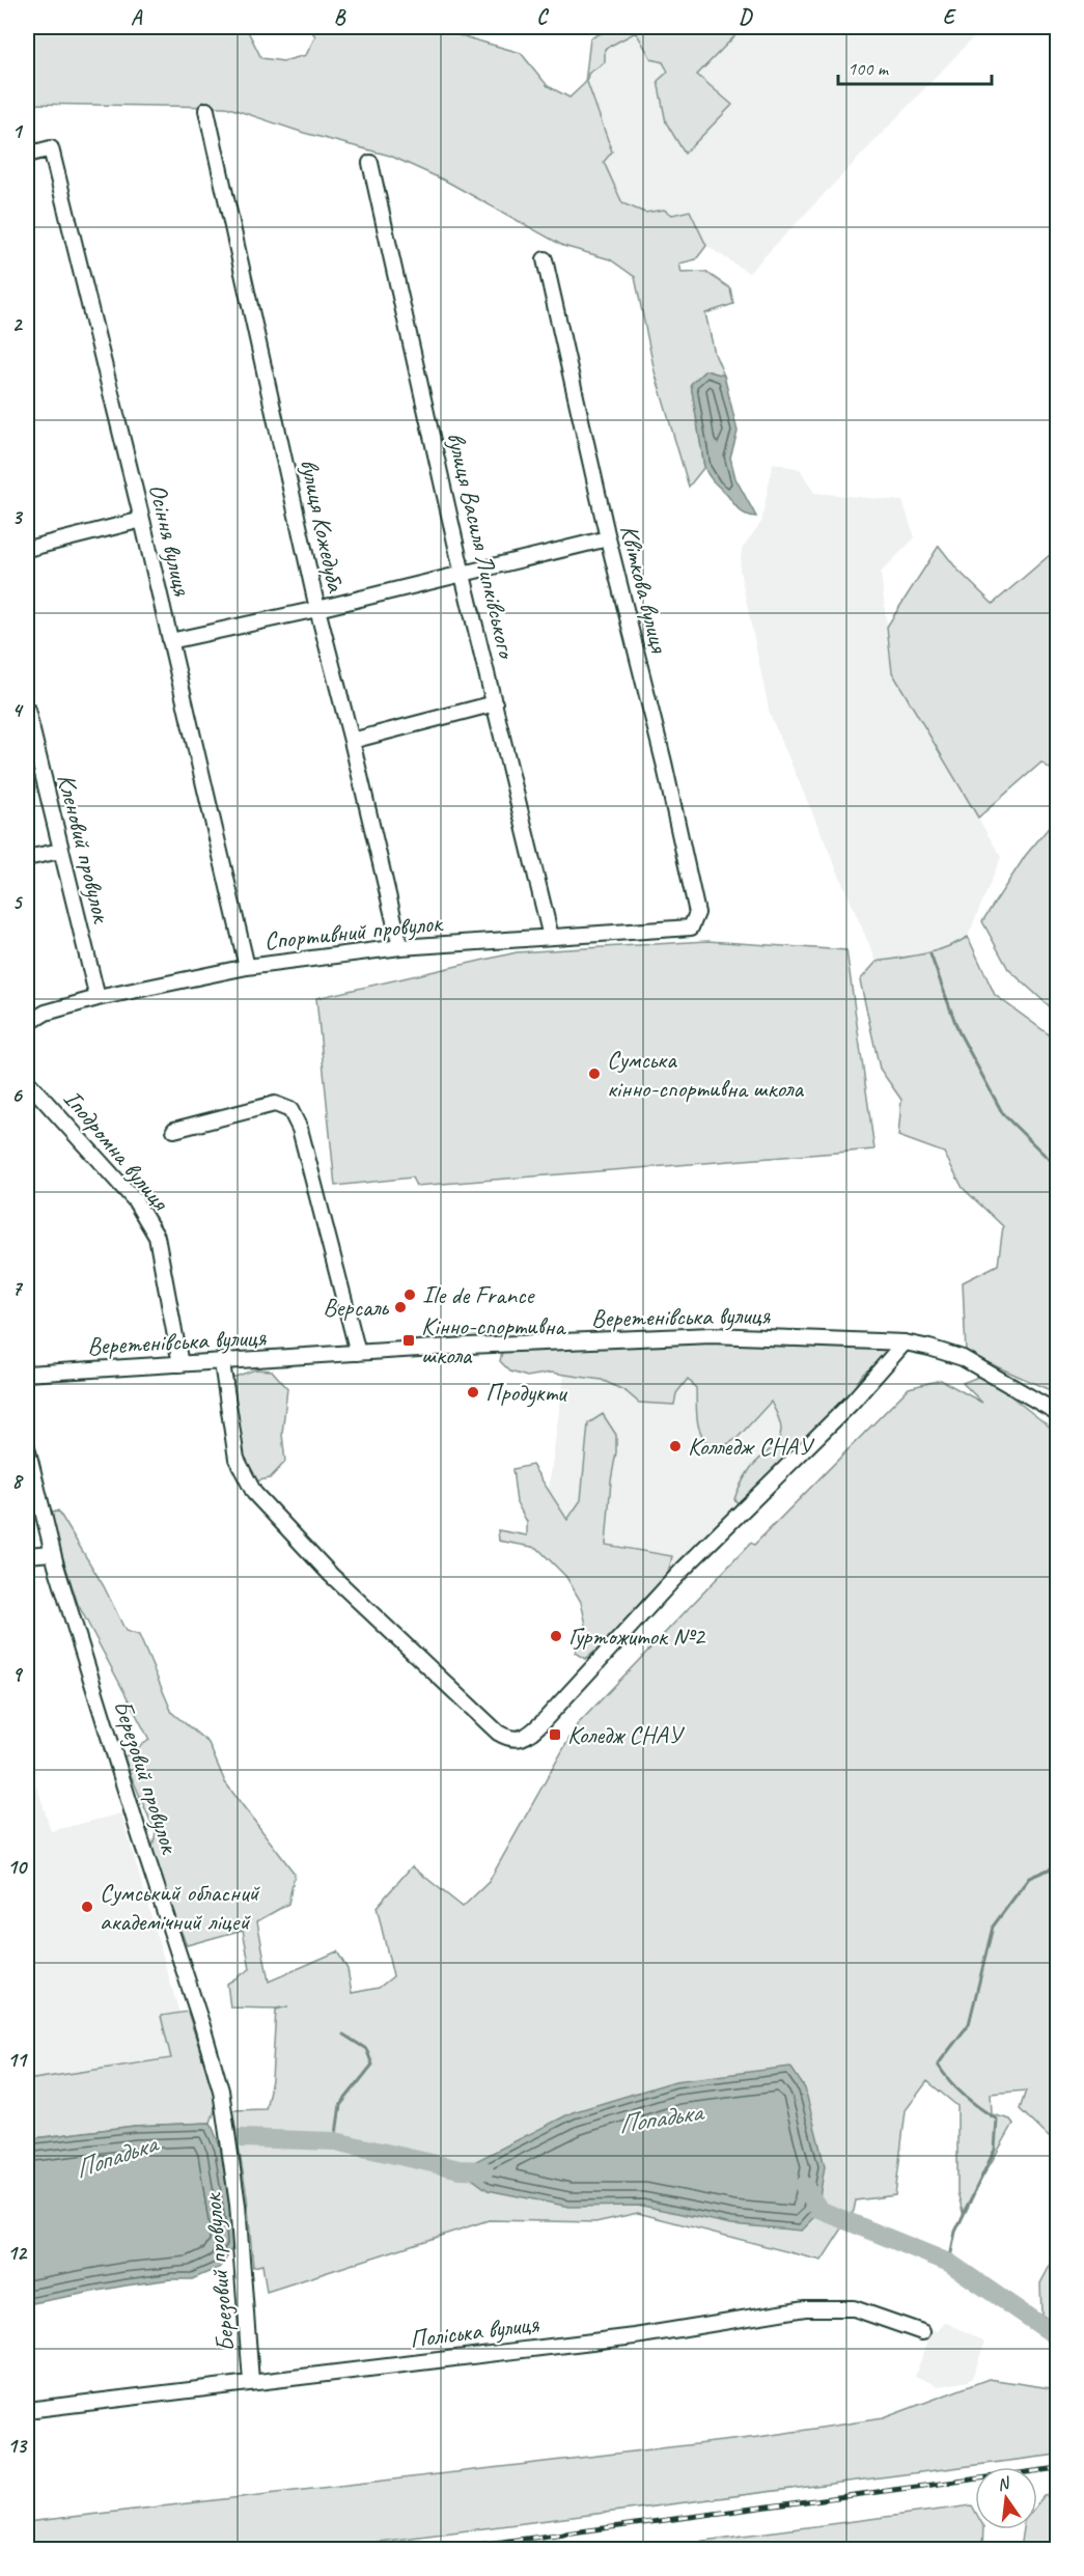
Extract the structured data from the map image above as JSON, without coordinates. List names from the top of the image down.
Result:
{
  "streets": {
    "street": [
      "вулиця Кожедуба",
      "Осіння вулиця",
      "вулиця Василя Липківського",
      "Квіткова вулиця",
      "Кленовий провулок",
      "Спортивний провулок",
      "Іподромна вулиця",
      "Веретенівська вулиця",
      "Березовий провулок",
      "Поліська вулиця"
    ]
  },
  "crossings": [
    ["вулиця Кожедуба", "Спортивний провулок"],
    ["Осіння вулиця", "Спортивний провулок"],
    ["вулиця Василя Липківського", "Спортивний провулок"],
    ["Квіткова вулиця", "Спортивний провулок"],
    ["Кленовий провулок", "Спортивний провулок"],
    ["Іподромна вулиця", "Веретенівська вулиця"],
    ["Березовий провулок", "Поліська вулиця"]
  ],
  "water": ["Попадька"],
  "places": {
    "other": [
      "Сумська кінно-спортивна школа",
      "Ile de France",
      "Версаль",
      "Продукти",
      "Колледж СНАУ",
      "Гуртожиток №2",
      "Сумський обласний академічний ліцей"
    ],
    "transit": ["Кінно-спортивна школа", "Коледж СНАУ"]
  },
  "scale_bar": "100 m",
  "north": "top",
  "grid": {
    "columns": [
      "A",
      "B",
      "C",
      "D",
      "E"
    ],
    "rows": [
      "1",
      "2",
      "3",
      "4",
      "5",
      "6",
      "7",
      "8",
      "9",
      "10",
      "11",
      "12",
      "13"
    ]
  }
}
